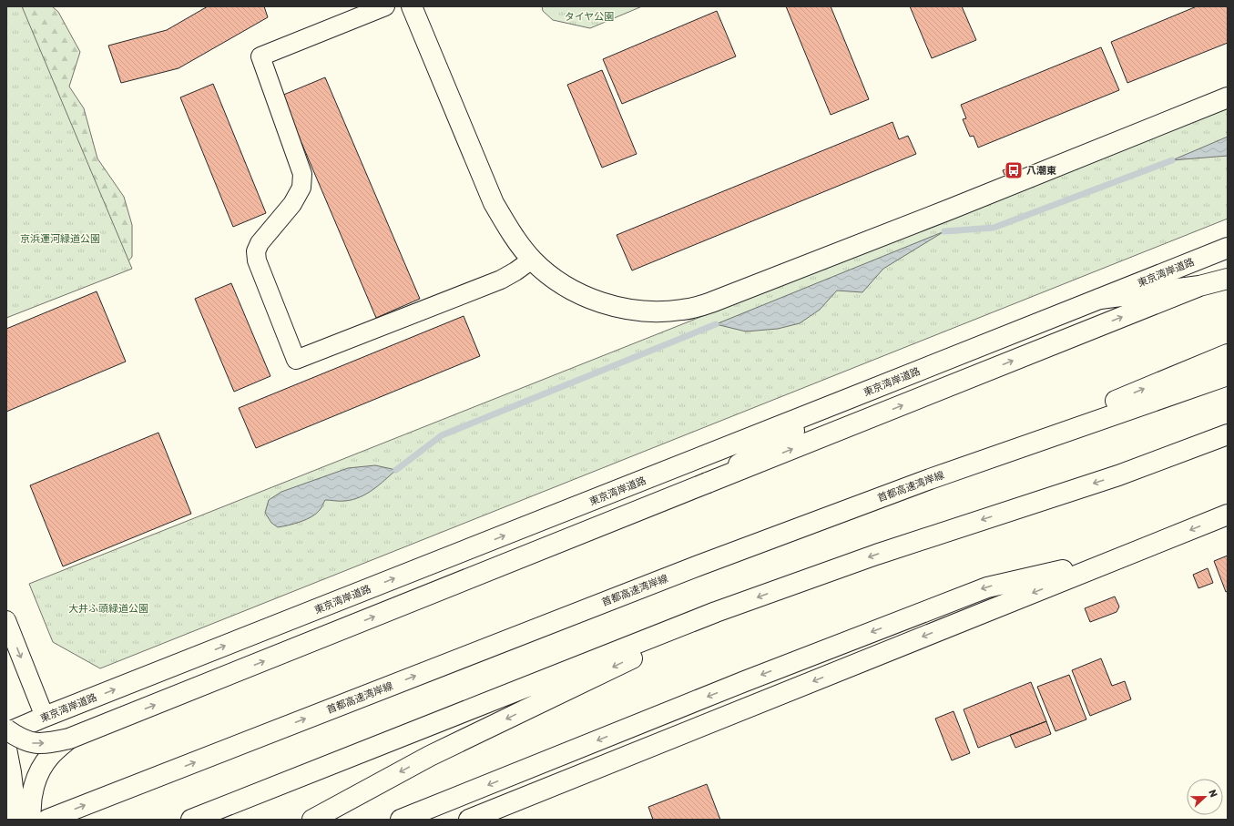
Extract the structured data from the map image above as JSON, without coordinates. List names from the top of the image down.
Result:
{
  "streets": {
    "main road": ["東京湾岸道路", "首都高速湾岸線"]
  },
  "parks": ["タイヤ公園", "京浜運河緑道公園", "大井ふ頭緑道公園"],
  "places": {
    "bus stop": ["八潮東"]
  },
  "north": "right"
}
